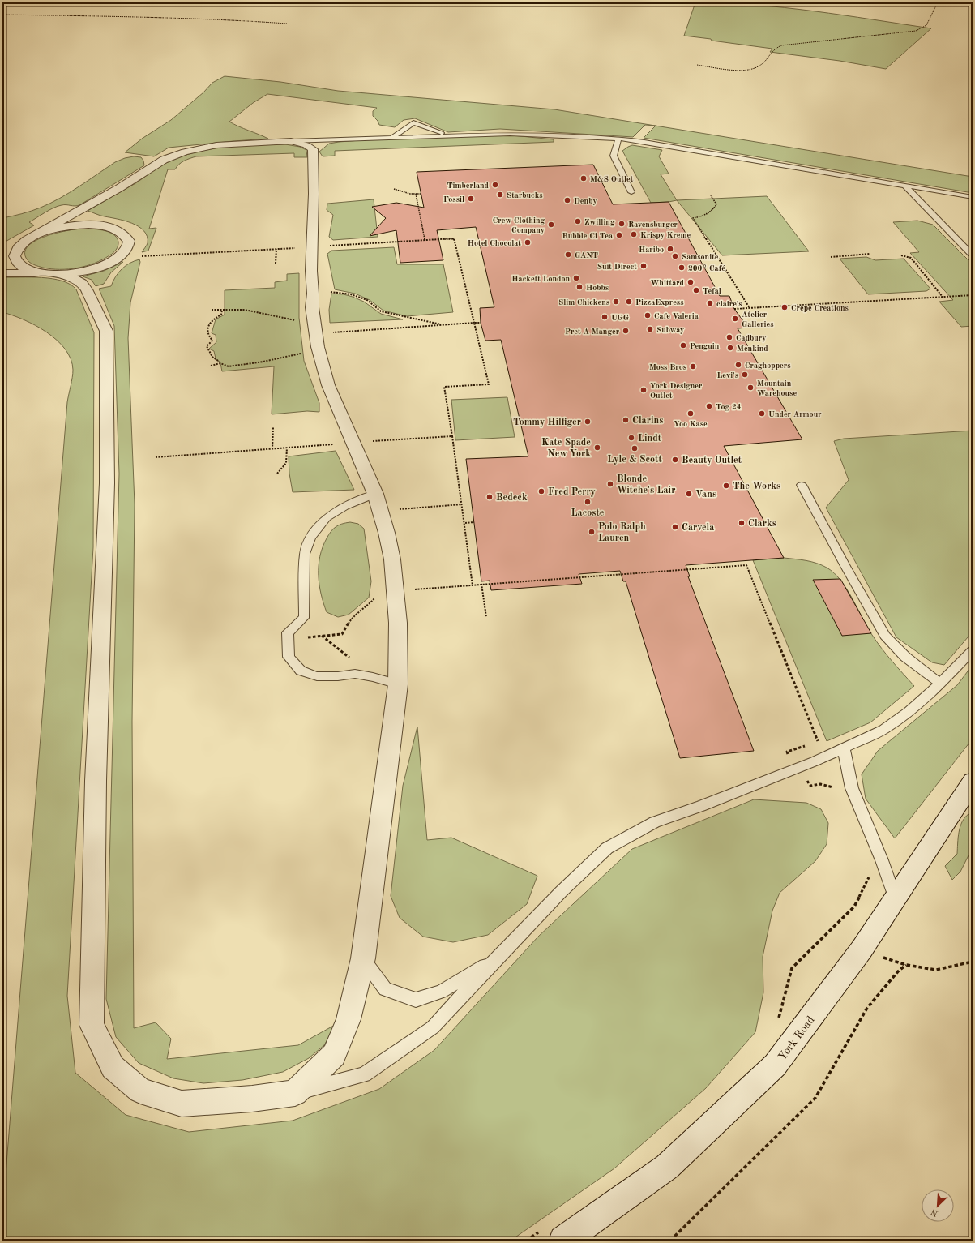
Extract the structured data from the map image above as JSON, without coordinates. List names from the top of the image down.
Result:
{
  "streets": {
    "street": ["York Road"]
  },
  "places": [
    "M&S Outlet",
    "Timberland",
    "Starbucks",
    "Fossil",
    "Denby",
    "Zwilling",
    "Ravensburger",
    "Crew Clothing Company",
    "Krispy Kreme",
    "Bubble Ci Tea",
    "Hotel Chocolat",
    "Haribo",
    "GANT",
    "Samsonite",
    "Suit Direct",
    "200° Café",
    "Hackett London",
    "Whittard",
    "Hobbs",
    "Tefal",
    "Slim Chickens",
    "PizzaExpress",
    "claire's",
    "Crepe Creations",
    "Cafe Valeria",
    "UGG",
    "Atelier Galleries",
    "Subway",
    "Pret A Manger",
    "Cadbury",
    "Penguin",
    "Menkind",
    "Craghoppers",
    "Moss Bros",
    "Levi's",
    "Mountain Warehouse",
    "York Designer Outlet",
    "Tog 24",
    "Yoo Kase",
    "Under Armour",
    "Clarins",
    "Tommy Hilfiger",
    "Lindt",
    "Kate Spade New York",
    "Lyle & Scott",
    "Beauty Outlet",
    "Blonde Witche's Lair",
    "The Works",
    "Fred Perry",
    "Vans",
    "Bedeck",
    "Lacoste",
    "Clarks",
    "Carvela",
    "Polo Ralph Lauren"
  ],
  "north": "bottom left"
}
